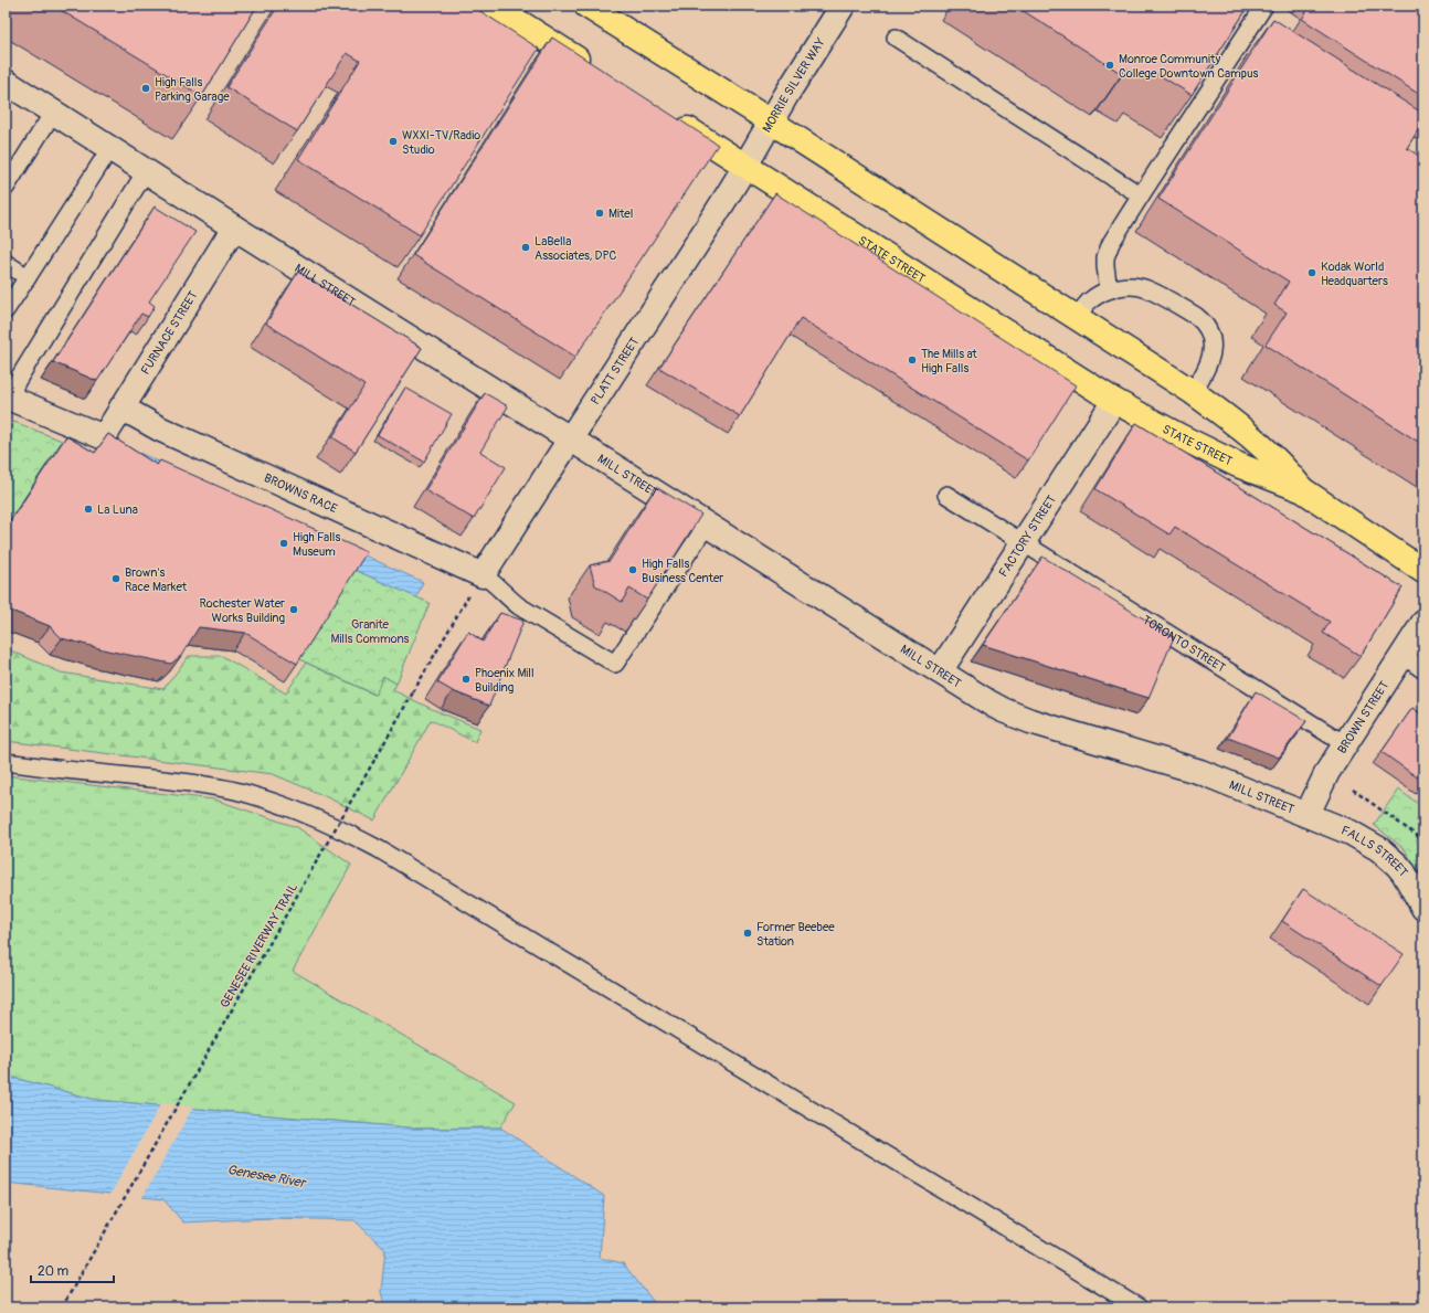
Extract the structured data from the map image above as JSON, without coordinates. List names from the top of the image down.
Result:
{
  "streets": {
    "main road": ["STATE STREET"],
    "street": [
      "MORRIE SILVER WAY",
      "MILL STREET",
      "FURNACE STREET",
      "PLATT STREET",
      "BROWNS RACE",
      "FACTORY STREET",
      "BROWN STREET",
      "FALLS STREET"
    ],
    "lane": ["TORONTO STREET"],
    "path": ["GENESEE RIVERWAY TRAIL"]
  },
  "crossings": [
    ["MORRIE SILVER WAY", "STATE STREET"],
    ["MORRIE SILVER WAY", "PLATT STREET"],
    ["STATE STREET", "PLATT STREET"],
    ["STATE STREET", "FACTORY STREET"],
    ["MILL STREET", "FURNACE STREET"],
    ["MILL STREET", "PLATT STREET"],
    ["MILL STREET", "FACTORY STREET"],
    ["MILL STREET", "BROWN STREET"],
    ["MILL STREET", "FALLS STREET"],
    ["FURNACE STREET", "BROWNS RACE"],
    ["PLATT STREET", "BROWNS RACE"],
    ["PLATT STREET", "GENESEE RIVERWAY TRAIL"],
    ["BROWNS RACE", "GENESEE RIVERWAY TRAIL"],
    ["FACTORY STREET", "TORONTO STREET"],
    ["TORONTO STREET", "BROWN STREET"],
    ["BROWN STREET", "FALLS STREET"]
  ],
  "water": ["Genesee River"],
  "parks": ["Granite Mills Commons"],
  "places": [
    "Monroe Community College Downtown Campus",
    "High Falls Parking Garage",
    "WXXI-TV/Radio Studio",
    "Mitel",
    "LaBella Associates, DPC",
    "Kodak World Headquarters",
    "The Mills at High Falls",
    "La Luna",
    "High Falls Museum",
    "High Falls Business Center",
    "Brown's Race Market",
    "Rochester Water Works Building",
    "Phoenix Mill Building",
    "Former Beebee Station"
  ],
  "scale_bar": "20 m"
}
